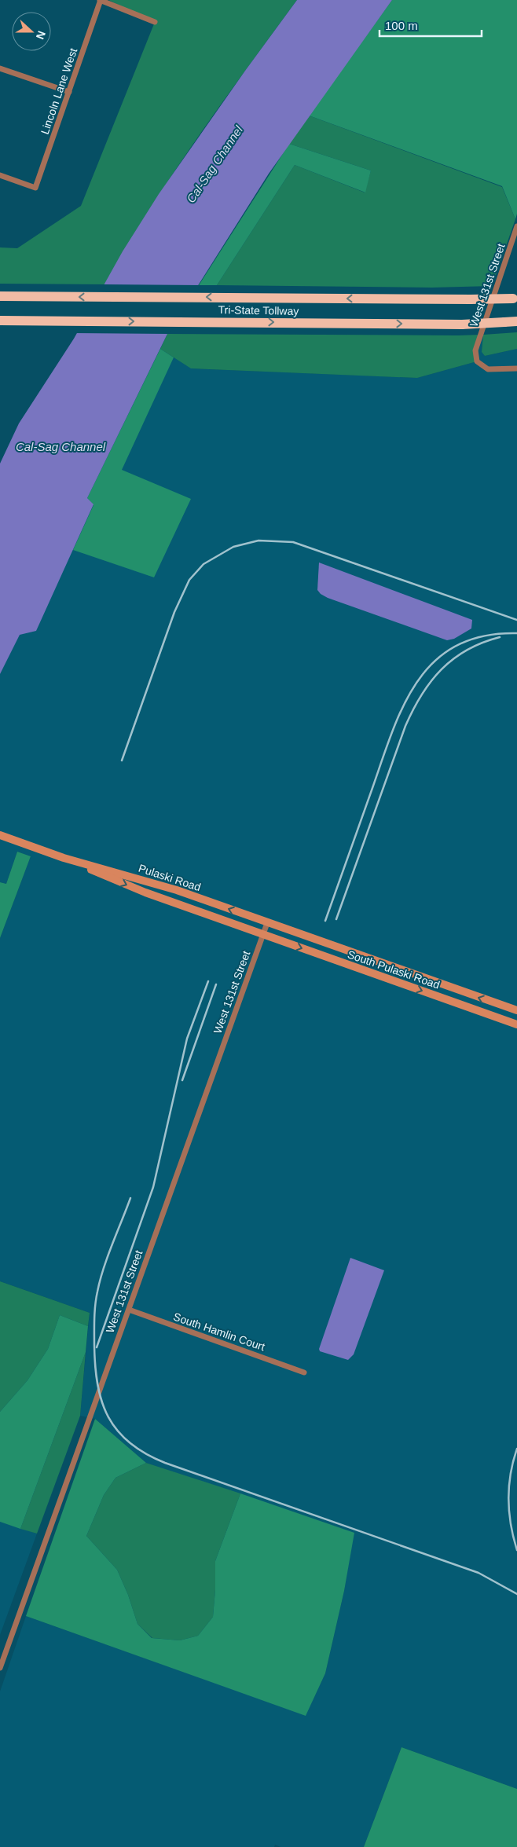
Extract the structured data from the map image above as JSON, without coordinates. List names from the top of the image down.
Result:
{
  "streets": {
    "highway": ["Tri-State Tollway"],
    "main road": ["Pulaski Road", "South Pulaski Road"],
    "street": ["Lincoln Lane West", "West 131st Street", "South Hamlin Court"]
  },
  "crossings": [
    ["West 131st Street", "Pulaski Road"],
    ["West 131st Street", "South Pulaski Road"],
    ["West 131st Street", "South Hamlin Court"],
    ["Pulaski Road", "South Pulaski Road"]
  ],
  "water": ["Cal-Sag Channel"],
  "scale_bar": "100 m",
  "north": "right"
}
